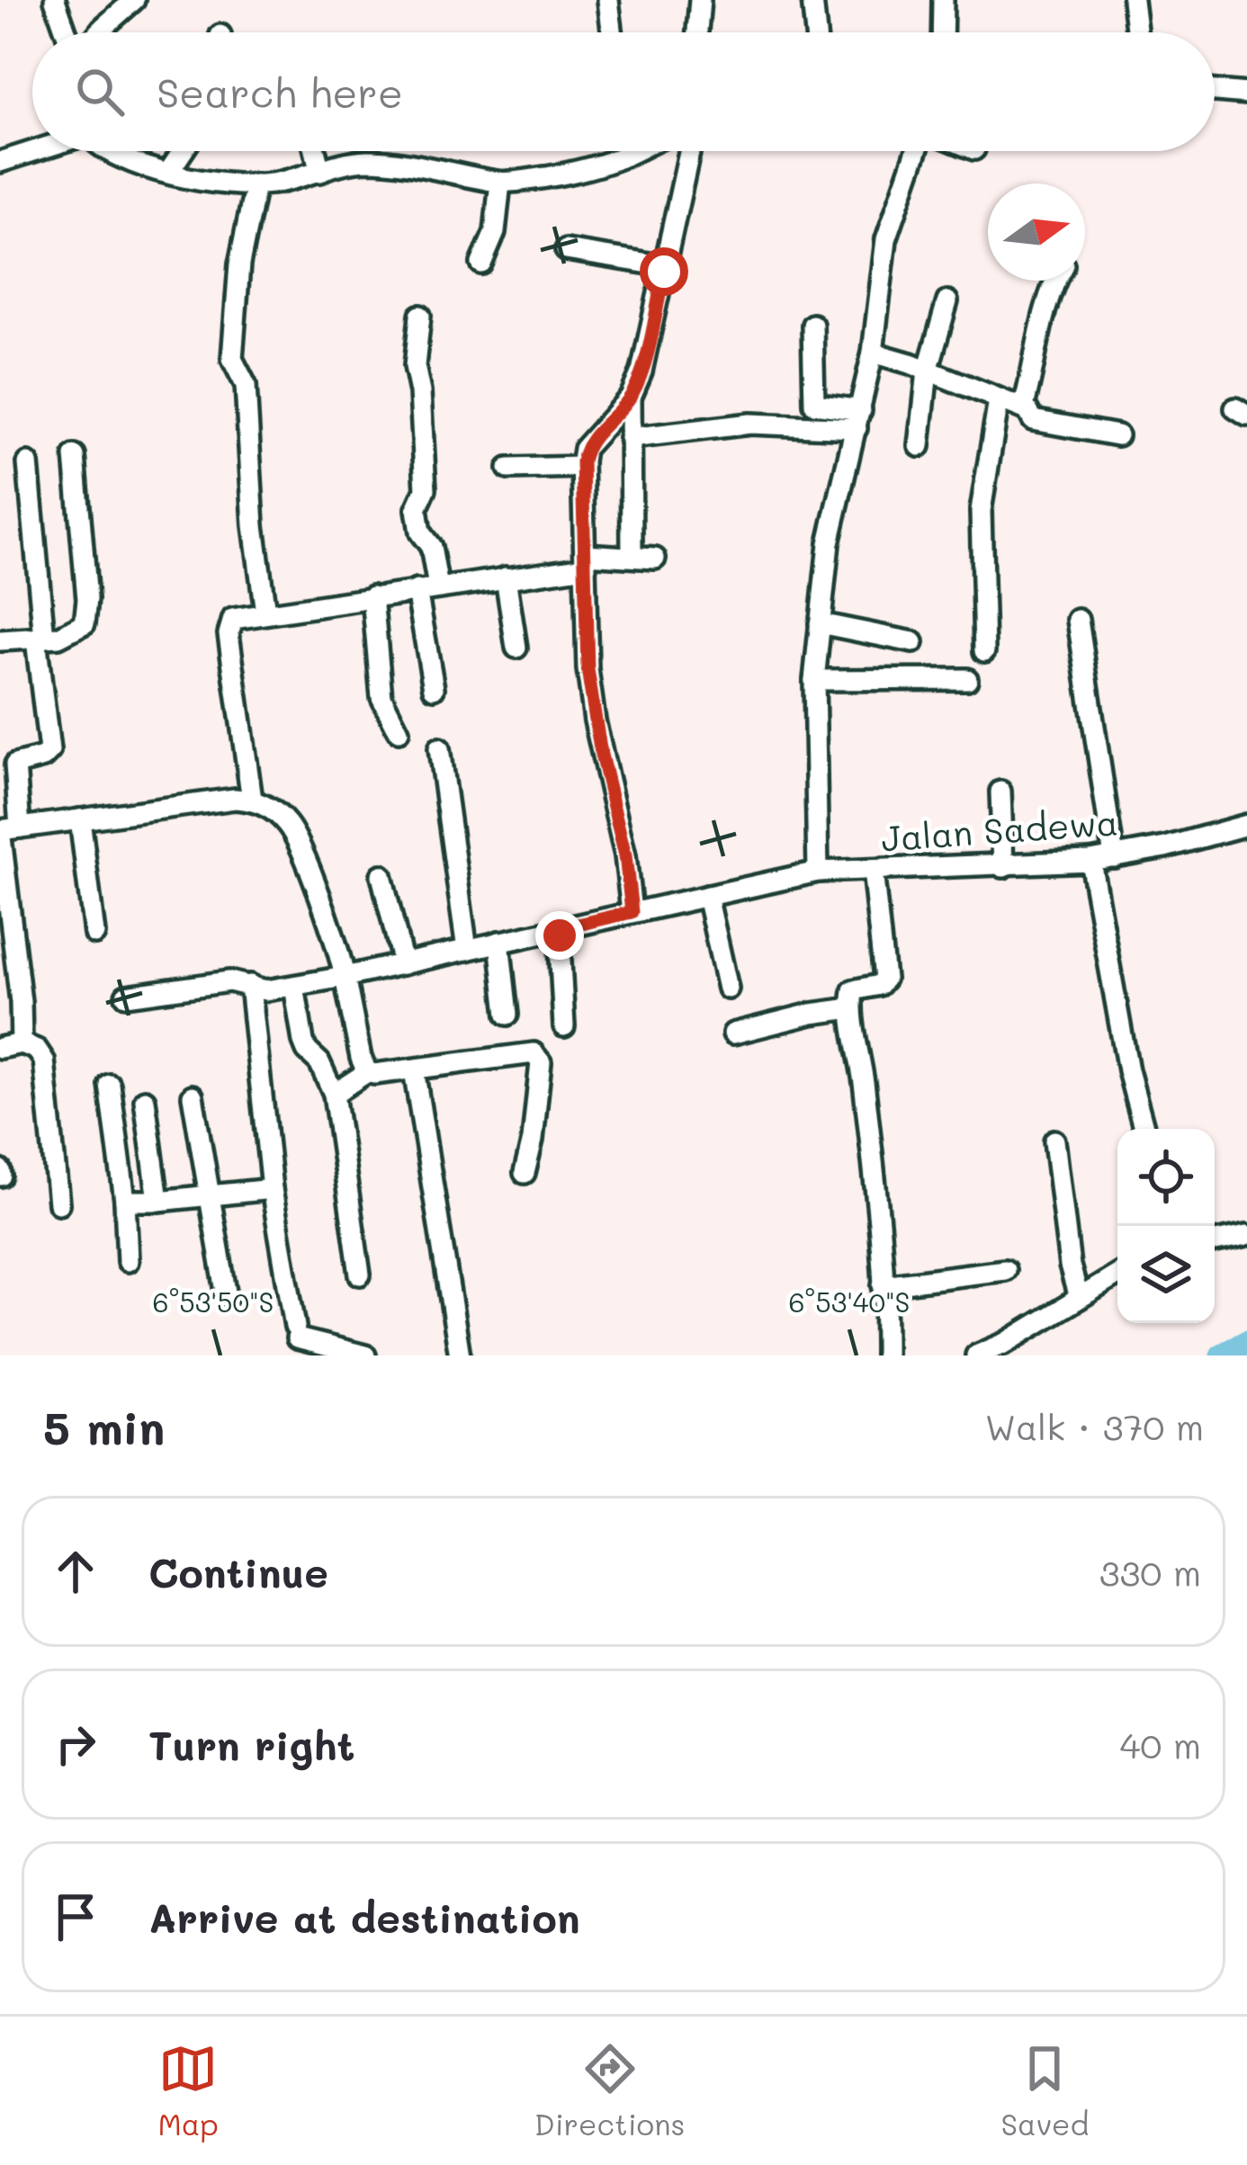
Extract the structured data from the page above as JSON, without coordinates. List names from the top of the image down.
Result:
{
  "streets": {
    "street": ["Jalan Sadewa"]
  },
  "north": "right",
  "page": {
    "search": "Search here",
    "heading": ["5 min", "Walk · 370 m"],
    "list": [
      ["Continue", "330 m"],
      ["Turn right", "40 m"],
      "Arrive at destination"
    ],
    "nav": ["Map", "Directions", "Saved"]
  },
  "coordinates": ["6°53'50\"S", "6°53'40\"S"]
}
